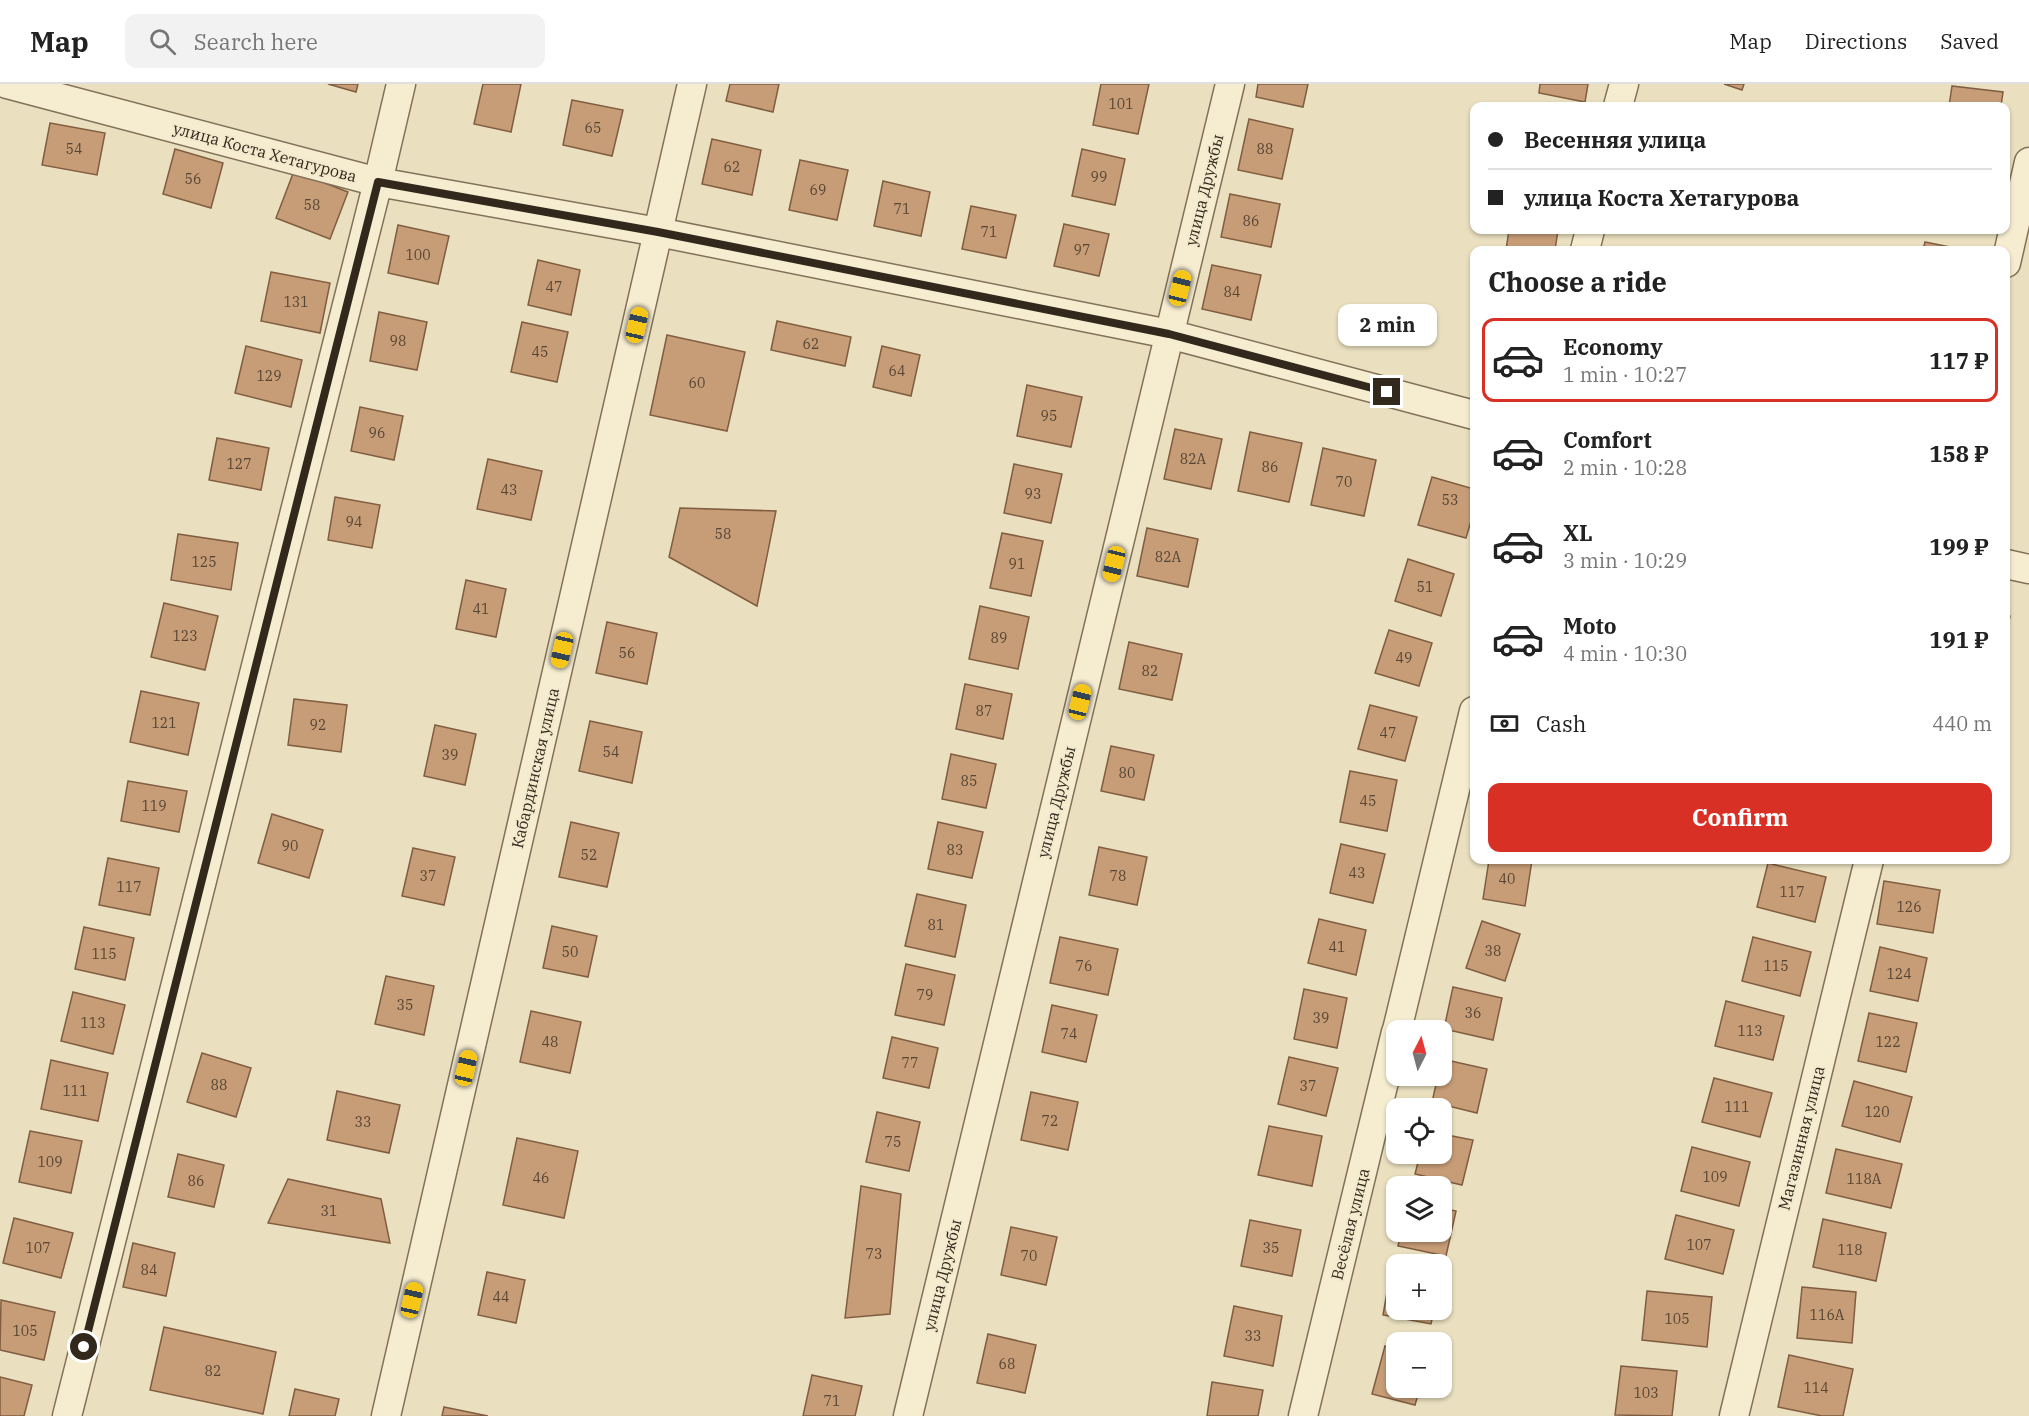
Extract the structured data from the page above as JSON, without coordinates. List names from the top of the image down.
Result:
{
  "streets": {
    "street": [
      "улица Коста Хетагурова",
      "улица Дружбы",
      "Кабардинская улица",
      "Магазинная улица",
      "Весёлая улица"
    ]
  },
  "crossings": [
    ["улица Коста Хетагурова", "улица Дружбы"],
    ["улица Коста Хетагурова", "Кабардинская улица"]
  ],
  "house_numbers": [
    "101",
    "65",
    "54",
    "88",
    "62",
    "99",
    "56",
    "69",
    "58",
    "71",
    "86",
    "71",
    "97",
    "100",
    "47",
    "84",
    "131",
    "98",
    "62",
    "45",
    "64",
    "129",
    "60",
    "95",
    "96",
    "82А",
    "127",
    "86",
    "70",
    "43",
    "93",
    "53",
    "94",
    "58",
    "82А",
    "125",
    "91",
    "51",
    "41",
    "123",
    "89",
    "56",
    "49",
    "82",
    "87",
    "121",
    "92",
    "47",
    "54",
    "39",
    "80",
    "85",
    "45",
    "119",
    "90",
    "83",
    "52",
    "43",
    "37",
    "78",
    "40",
    "117",
    "117",
    "126",
    "81",
    "41",
    "38",
    "50",
    "115",
    "76",
    "115",
    "124",
    "79",
    "35",
    "36",
    "39",
    "113",
    "113",
    "74",
    "48",
    "122",
    "77",
    "88",
    "37",
    "111",
    "111",
    "120",
    "72",
    "33",
    "75",
    "109",
    "109",
    "46",
    "118А",
    "86",
    "31",
    "107",
    "107",
    "35",
    "118",
    "73",
    "70",
    "84",
    "44",
    "116А",
    "105",
    "105",
    "33",
    "68",
    "82",
    "114",
    "103",
    "71"
  ],
  "north": "top",
  "page": {
    "header": "Map",
    "search": "Search here",
    "nav": ["Map", "Directions", "Saved"],
    "banner": ["Весенняя улица", "улица Коста Хетагурова"],
    "heading": "Choose a ride",
    "bubble": "2 min",
    "list": [
      {
        "name": "Economy",
        "note": "1 min · 10:27",
        "value": "117 ₽"
      },
      {
        "name": "Comfort",
        "note": "2 min · 10:28",
        "value": "158 ₽"
      },
      {
        "name": "XL",
        "note": "3 min · 10:29",
        "value": "199 ₽"
      },
      {
        "name": "Moto",
        "note": "4 min · 10:30",
        "value": "191 ₽"
      }
    ],
    "pay": ["Cash", "440 m"],
    "buttons": "Confirm",
    "map_buttons": ["+", "−"]
  }
}
